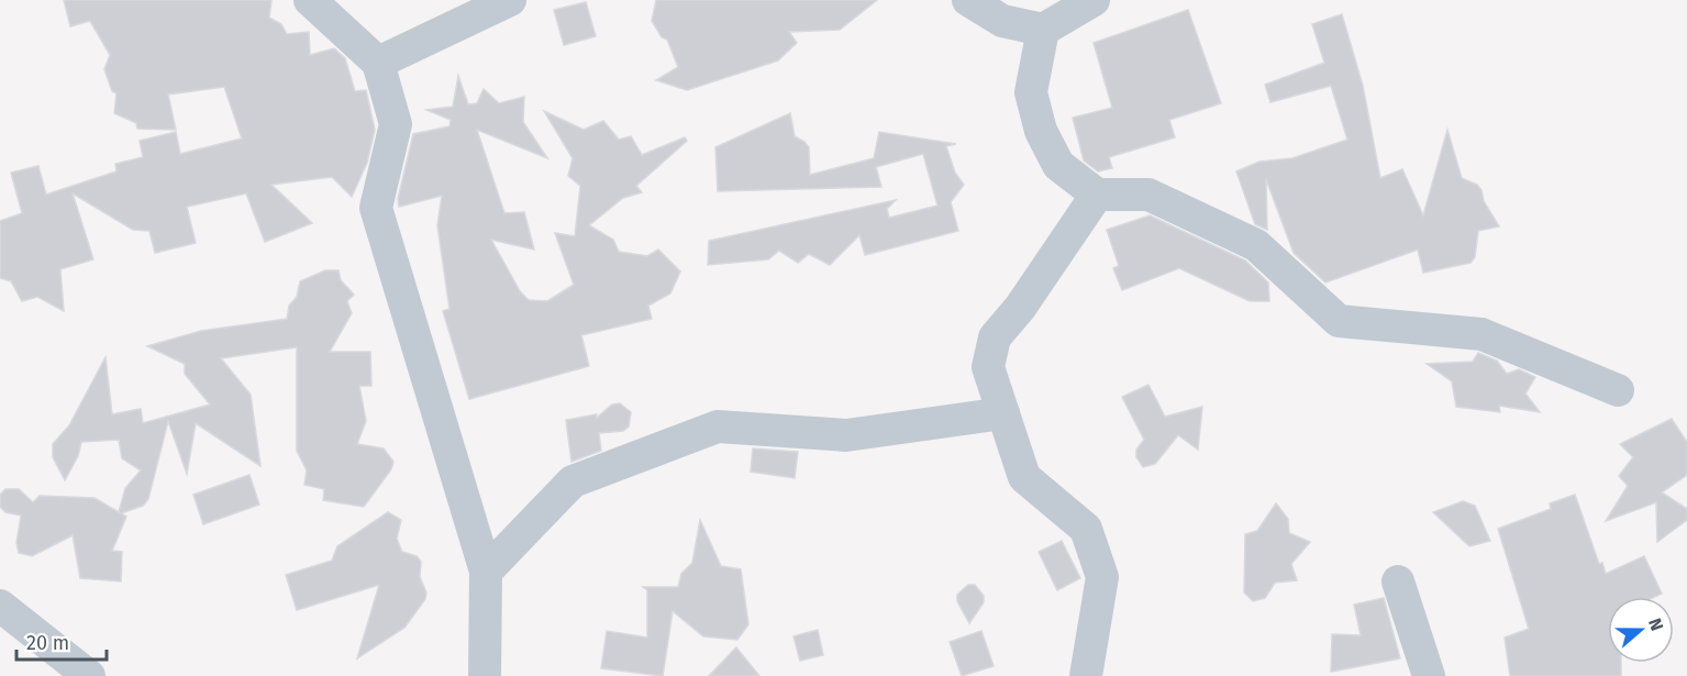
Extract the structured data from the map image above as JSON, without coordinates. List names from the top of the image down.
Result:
{
  "scale_bar": "20 m",
  "north": "right"
}
